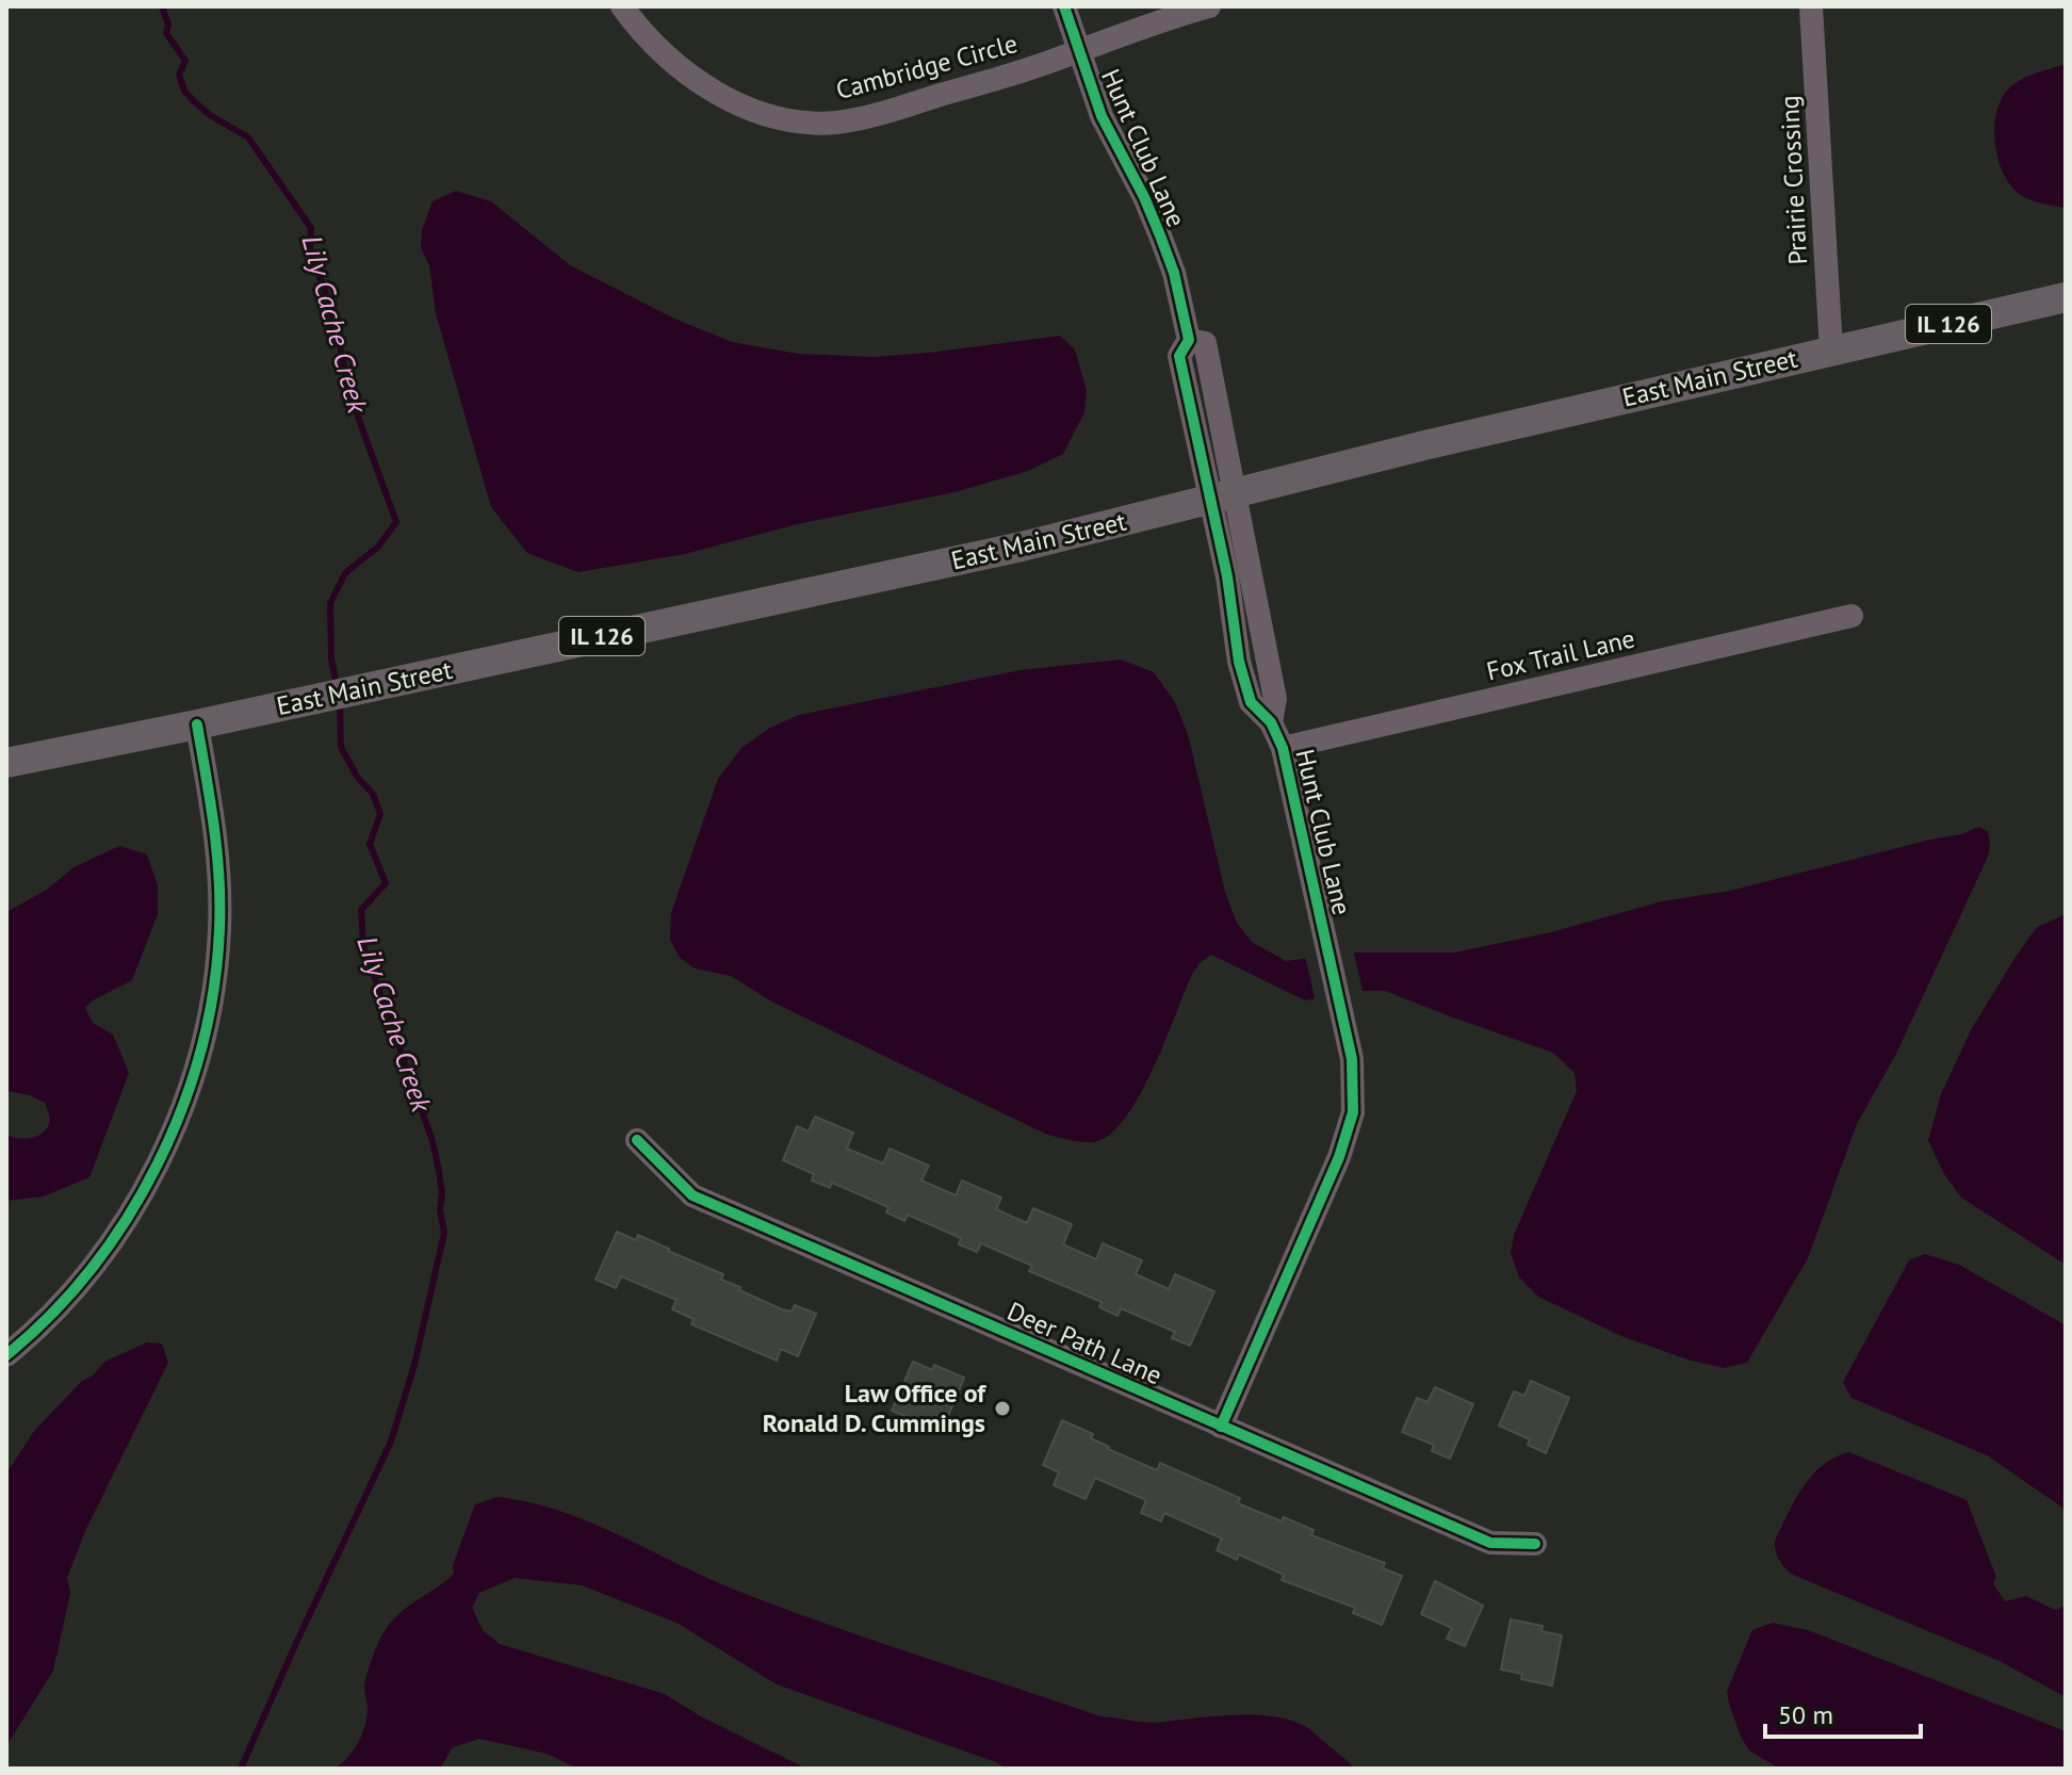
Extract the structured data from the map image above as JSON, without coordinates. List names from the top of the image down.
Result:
{
  "streets": {
    "main road": ["IL 126", "East Main Street"],
    "street": [
      "Cambridge Circle",
      "Hunt Club Lane",
      "Prairie Crossing",
      "Fox Trail Lane",
      "Deer Path Lane"
    ]
  },
  "crossings": [
    ["Cambridge Circle", "Hunt Club Lane"],
    ["Hunt Club Lane", "East Main Street"],
    ["Hunt Club Lane", "Fox Trail Lane"],
    ["Hunt Club Lane", "Deer Path Lane"],
    ["Prairie Crossing", "East Main Street"]
  ],
  "water": ["Lily Cache Creek"],
  "places": ["Law Office of Ronald D. Cummings"],
  "scale_bar": "50 m"
}
